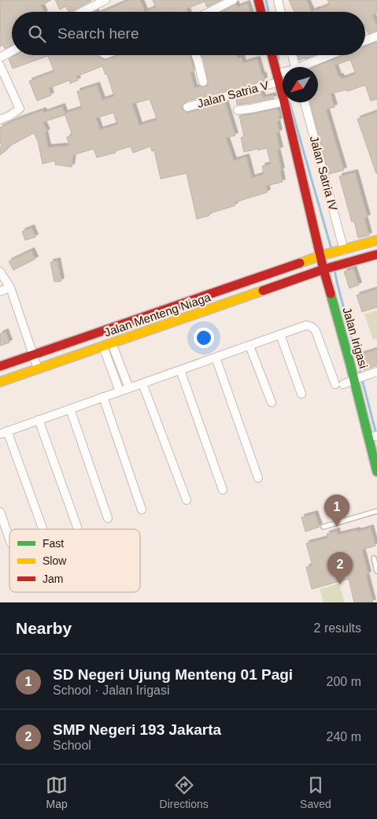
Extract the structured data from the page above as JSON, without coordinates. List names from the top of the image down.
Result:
{
  "streets": {
    "street": [
      "Jalan Satria V",
      "Jalan Satria IV",
      "Jalan Menteng Niaga",
      "Jalan Irigasi"
    ]
  },
  "crossings": [
    ["Jalan Satria V", "Jalan Irigasi"],
    ["Jalan Satria IV", "Jalan Menteng Niaga"],
    ["Jalan Menteng Niaga", "Jalan Irigasi"]
  ],
  "legend": ["Fast", "Slow", "Jam"],
  "north": "bottom left",
  "page": {
    "search": "Search here",
    "pins": ["1", "2"],
    "heading": ["Nearby", "2 results"],
    "list": [
      {
        "mark": "1",
        "name": "SD Negeri Ujung Menteng 01 Pagi",
        "note": "School · Jalan Irigasi",
        "value": "200 m"
      },
      {
        "mark": "2",
        "name": "SMP Negeri 193 Jakarta",
        "note": "School",
        "value": "240 m"
      }
    ],
    "nav": ["Map", "Directions", "Saved"]
  }
}
